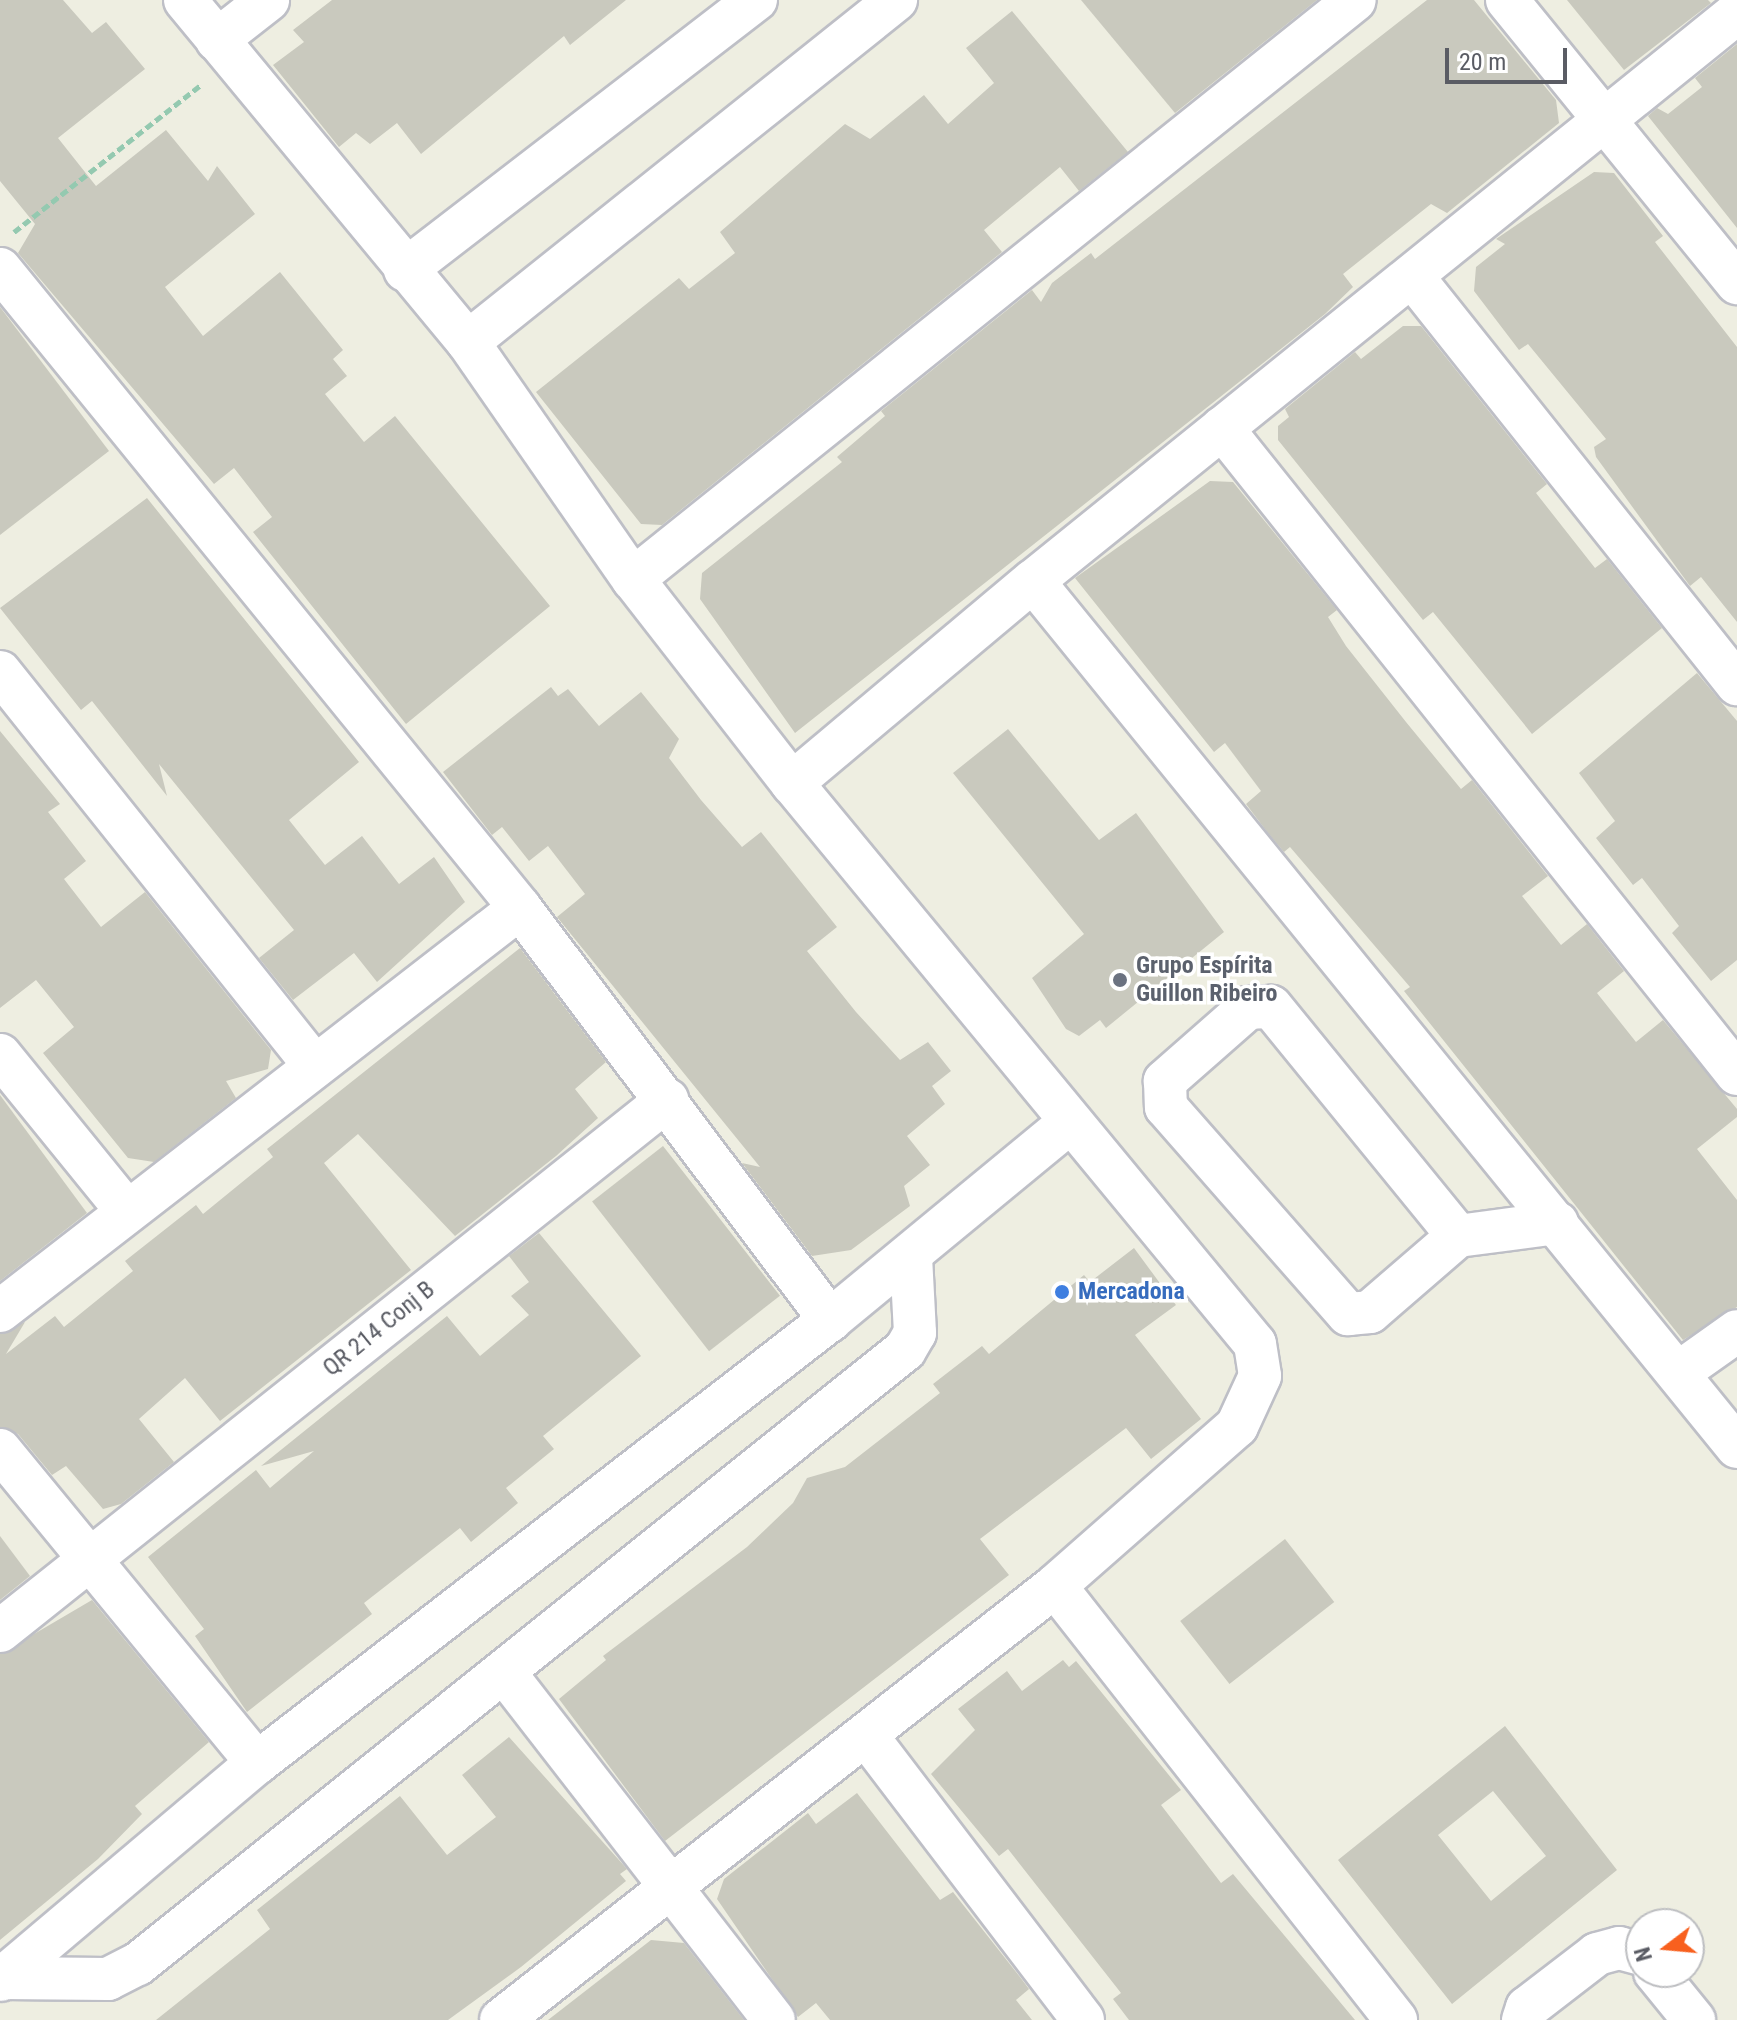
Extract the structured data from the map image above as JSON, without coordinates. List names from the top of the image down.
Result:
{
  "streets": {
    "street": ["QR 214 Conj B"]
  },
  "places": ["Grupo Espírita Guillon Ribeiro", "Mercadona"],
  "scale_bar": "20 m",
  "north": "left"
}
